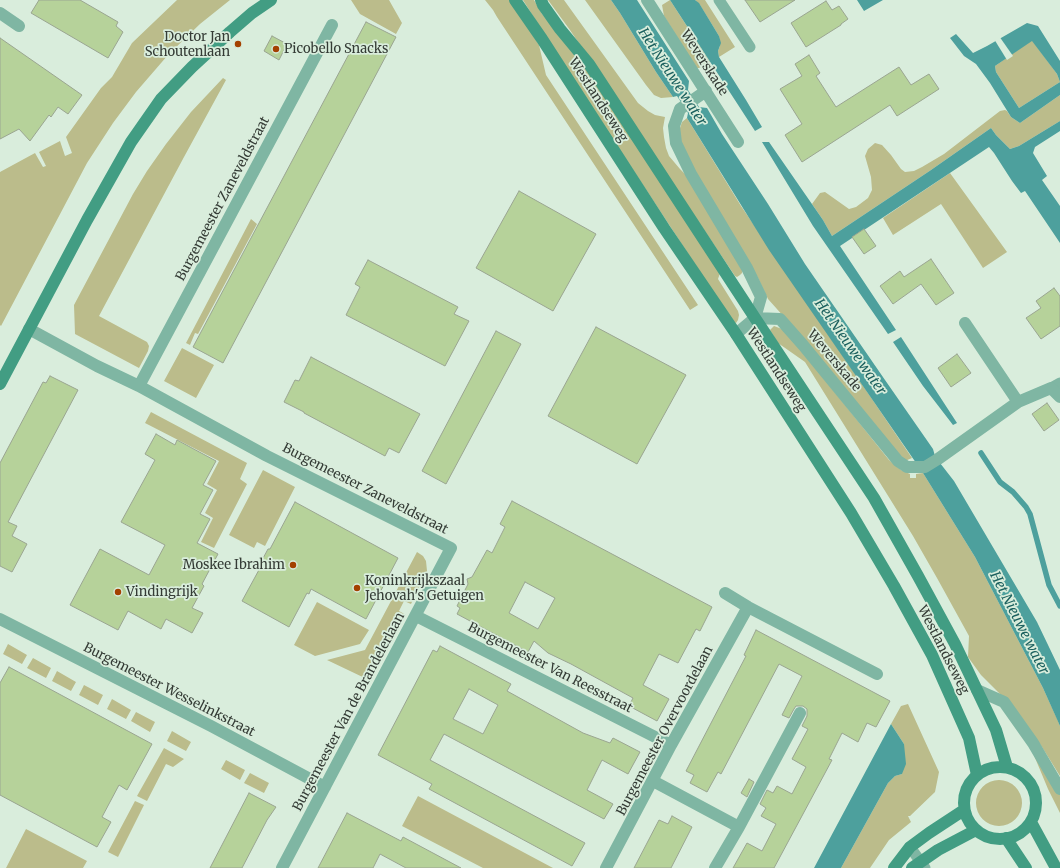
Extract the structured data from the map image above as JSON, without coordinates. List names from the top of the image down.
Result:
{
  "streets": {
    "main road": ["Westlandseweg"],
    "street": [
      "Weverskade",
      "Burgemeester Zaneveldstraat",
      "Burgemeester Van Reesstraat",
      "Burgemeester Wesselinkstraat",
      "Burgemeester Van de Brandelerlaan",
      "Burgemeester Overvoordelaan"
    ]
  },
  "crossings": [
    ["Weverskade", "Westlandseweg"],
    ["Burgemeester Zaneveldstraat", "Burgemeester Van de Brandelerlaan"],
    ["Burgemeester Van Reesstraat", "Burgemeester Van de Brandelerlaan"],
    ["Burgemeester Van Reesstraat", "Burgemeester Overvoordelaan"],
    ["Burgemeester Wesselinkstraat", "Burgemeester Van de Brandelerlaan"]
  ],
  "water": ["Het Nieuwe water"],
  "places": [
    "Doctor Jan Schoutenlaan",
    "Picobello Snacks",
    "Moskee Ibrahim",
    "Koninkrijkszaal Jehovah's Getuigen",
    "Vindingrijk"
  ]
}
